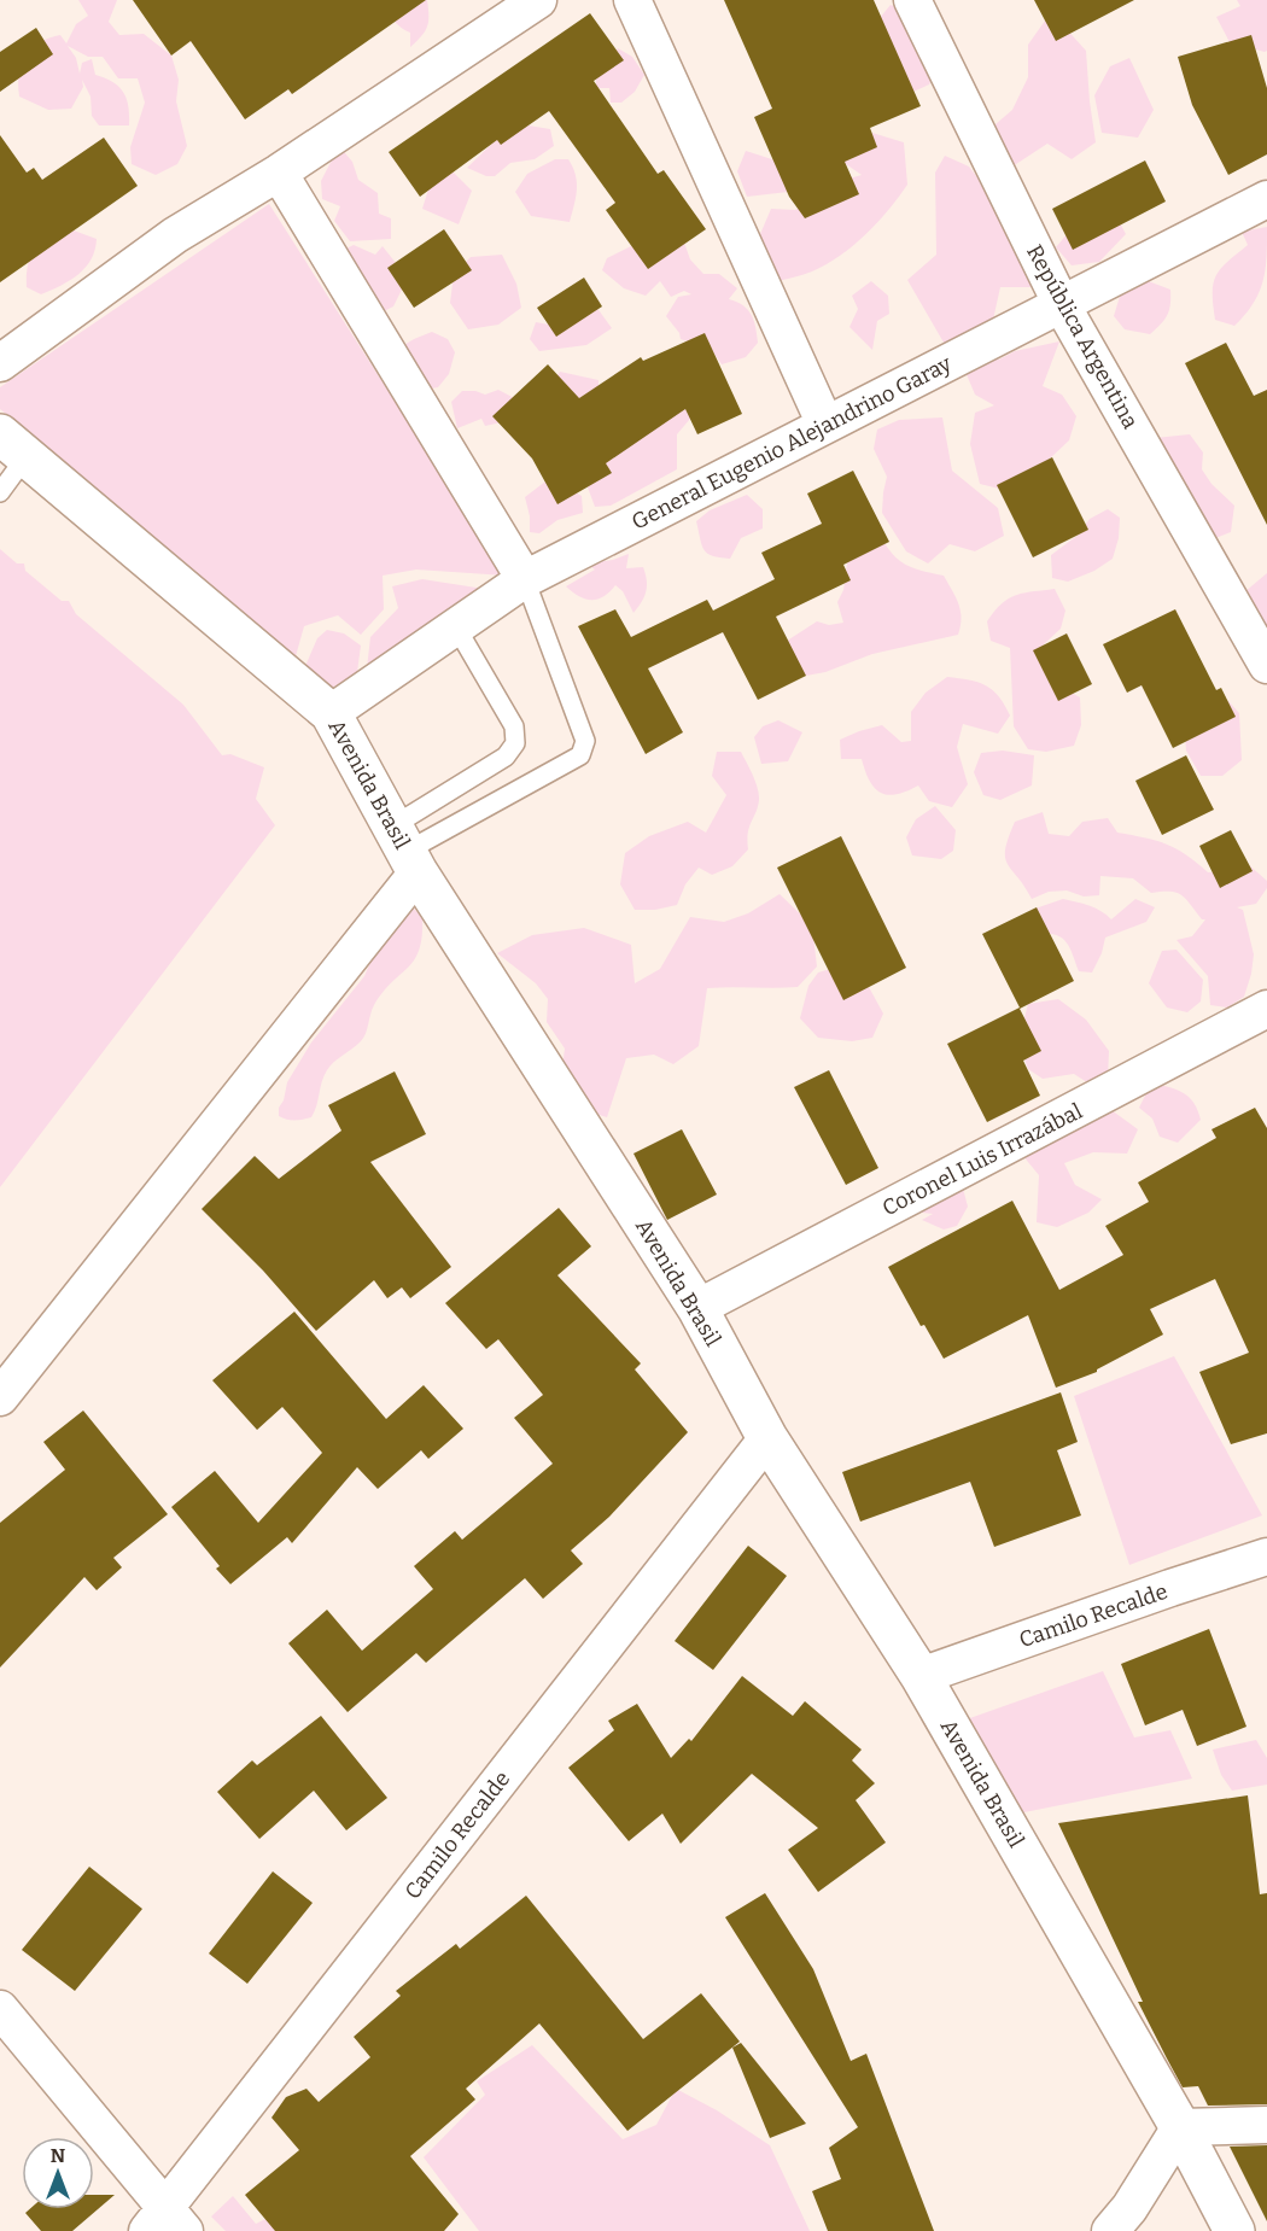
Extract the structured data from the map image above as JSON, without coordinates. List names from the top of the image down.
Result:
{
  "streets": {
    "street": [
      "República Argentina",
      "General Eugenio Alejandrino Garay",
      "Avenida Brasil",
      "Coronel Luis Irrazábal",
      "Camilo Recalde"
    ]
  },
  "crossings": [
    ["República Argentina", "General Eugenio Alejandrino Garay"],
    ["General Eugenio Alejandrino Garay", "Avenida Brasil"],
    ["Avenida Brasil", "Coronel Luis Irrazábal"],
    ["Avenida Brasil", "Camilo Recalde"]
  ],
  "north": "top"
}
